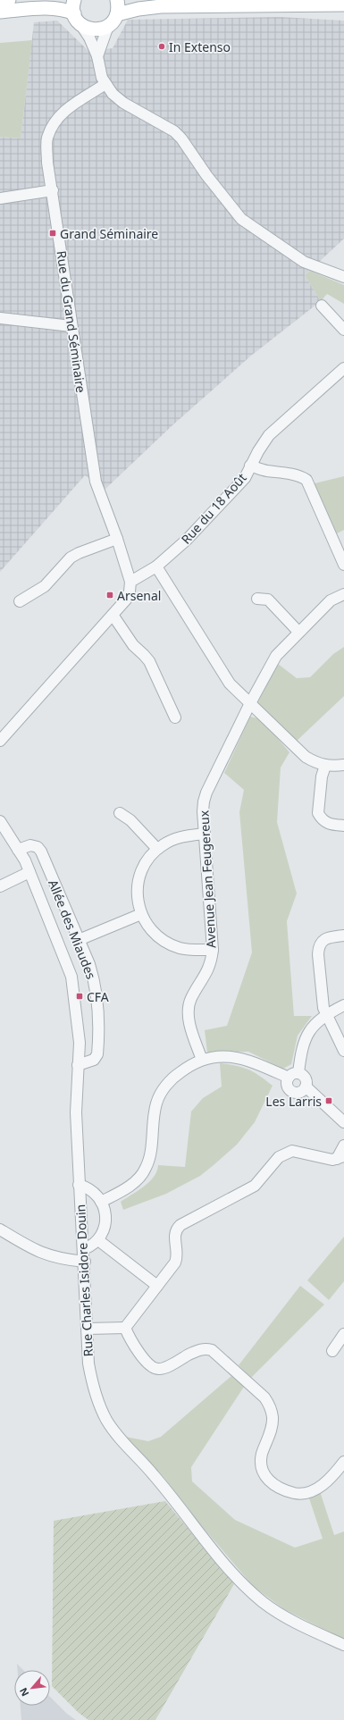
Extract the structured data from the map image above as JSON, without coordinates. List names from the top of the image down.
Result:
{
  "streets": {
    "street": [
      "Rue du Grand Séminaire",
      "Rue du 18 Août",
      "Avenue Jean Feugereux",
      "Allée des Miaudes",
      "Rue Charles Isidore Douin"
    ]
  },
  "crossings": [
    ["Rue du Grand Séminaire", "Rue du 18 Août"],
    ["Allée des Miaudes", "Rue Charles Isidore Douin"]
  ],
  "places": {
    "other": ["In Extenso"],
    "transit": [
      "Grand Séminaire",
      "Arsenal",
      "CFA",
      "Les Larris"
    ]
  },
  "north": "bottom left"
}
